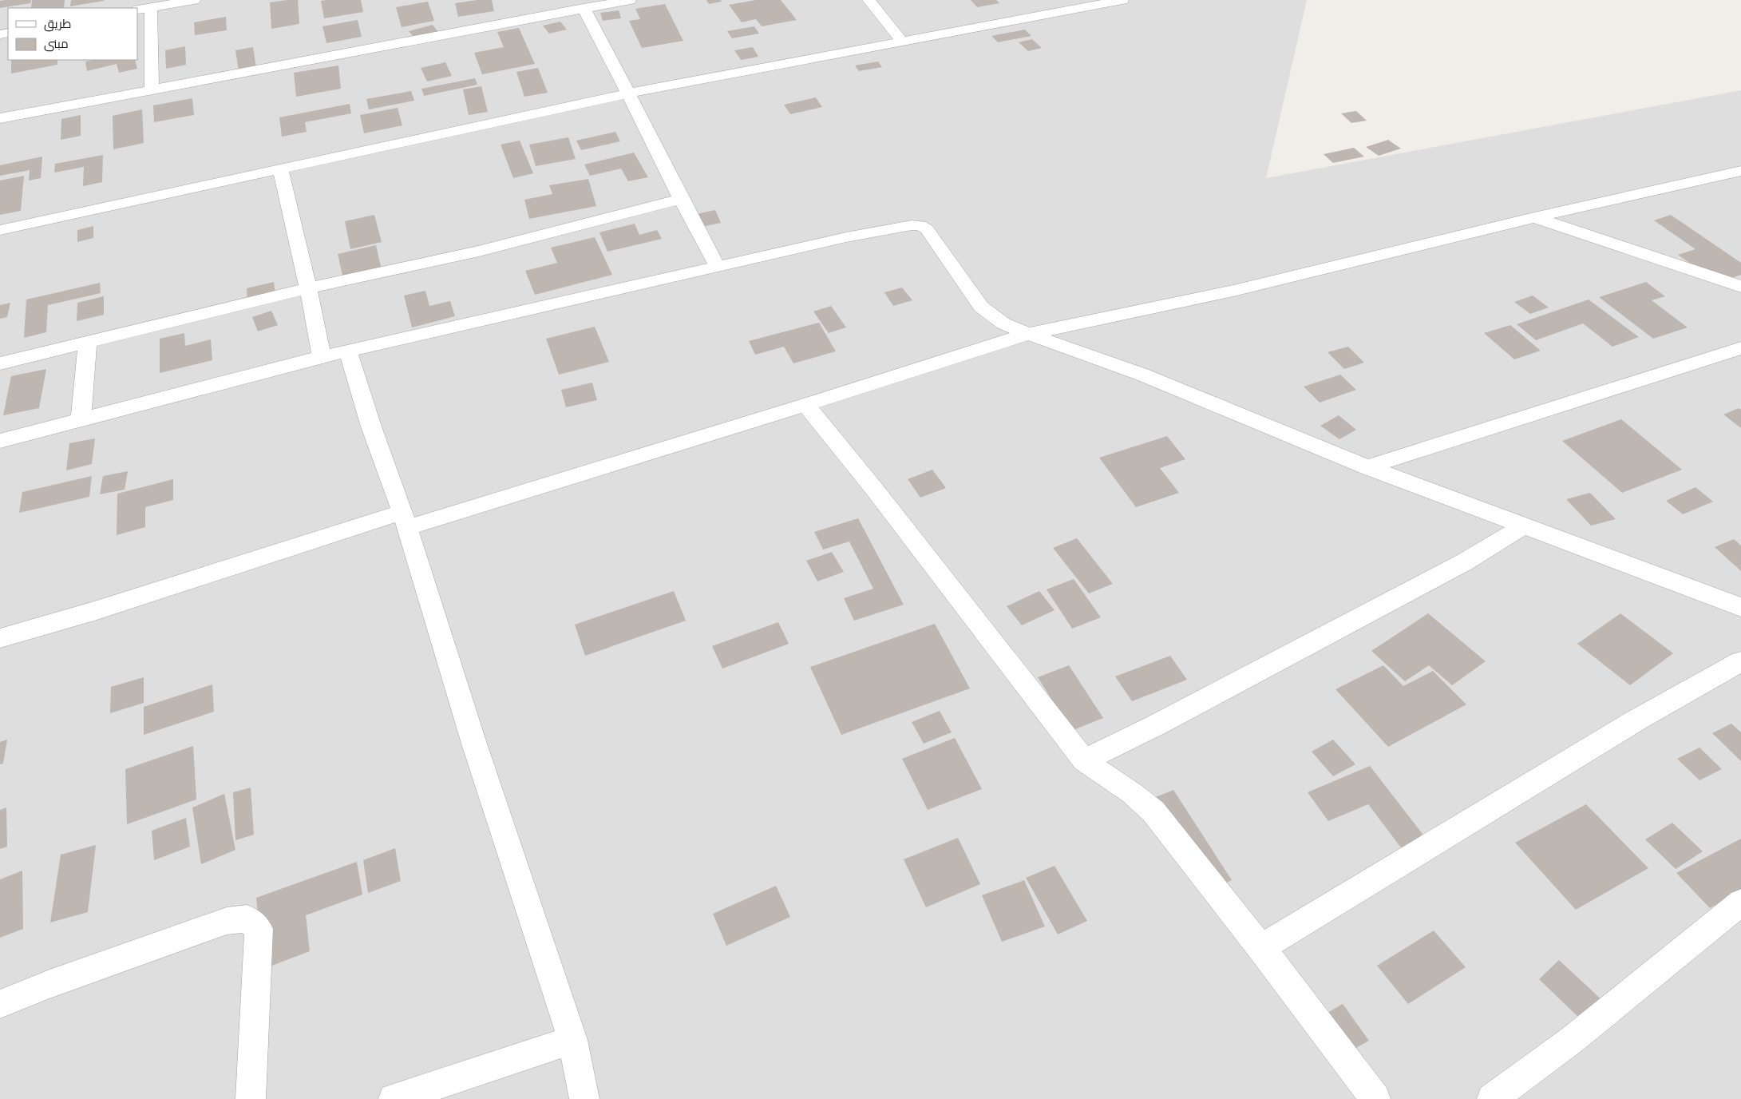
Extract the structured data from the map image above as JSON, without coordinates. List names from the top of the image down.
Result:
{
  "legend": ["طريق", "مبنى"]
}
